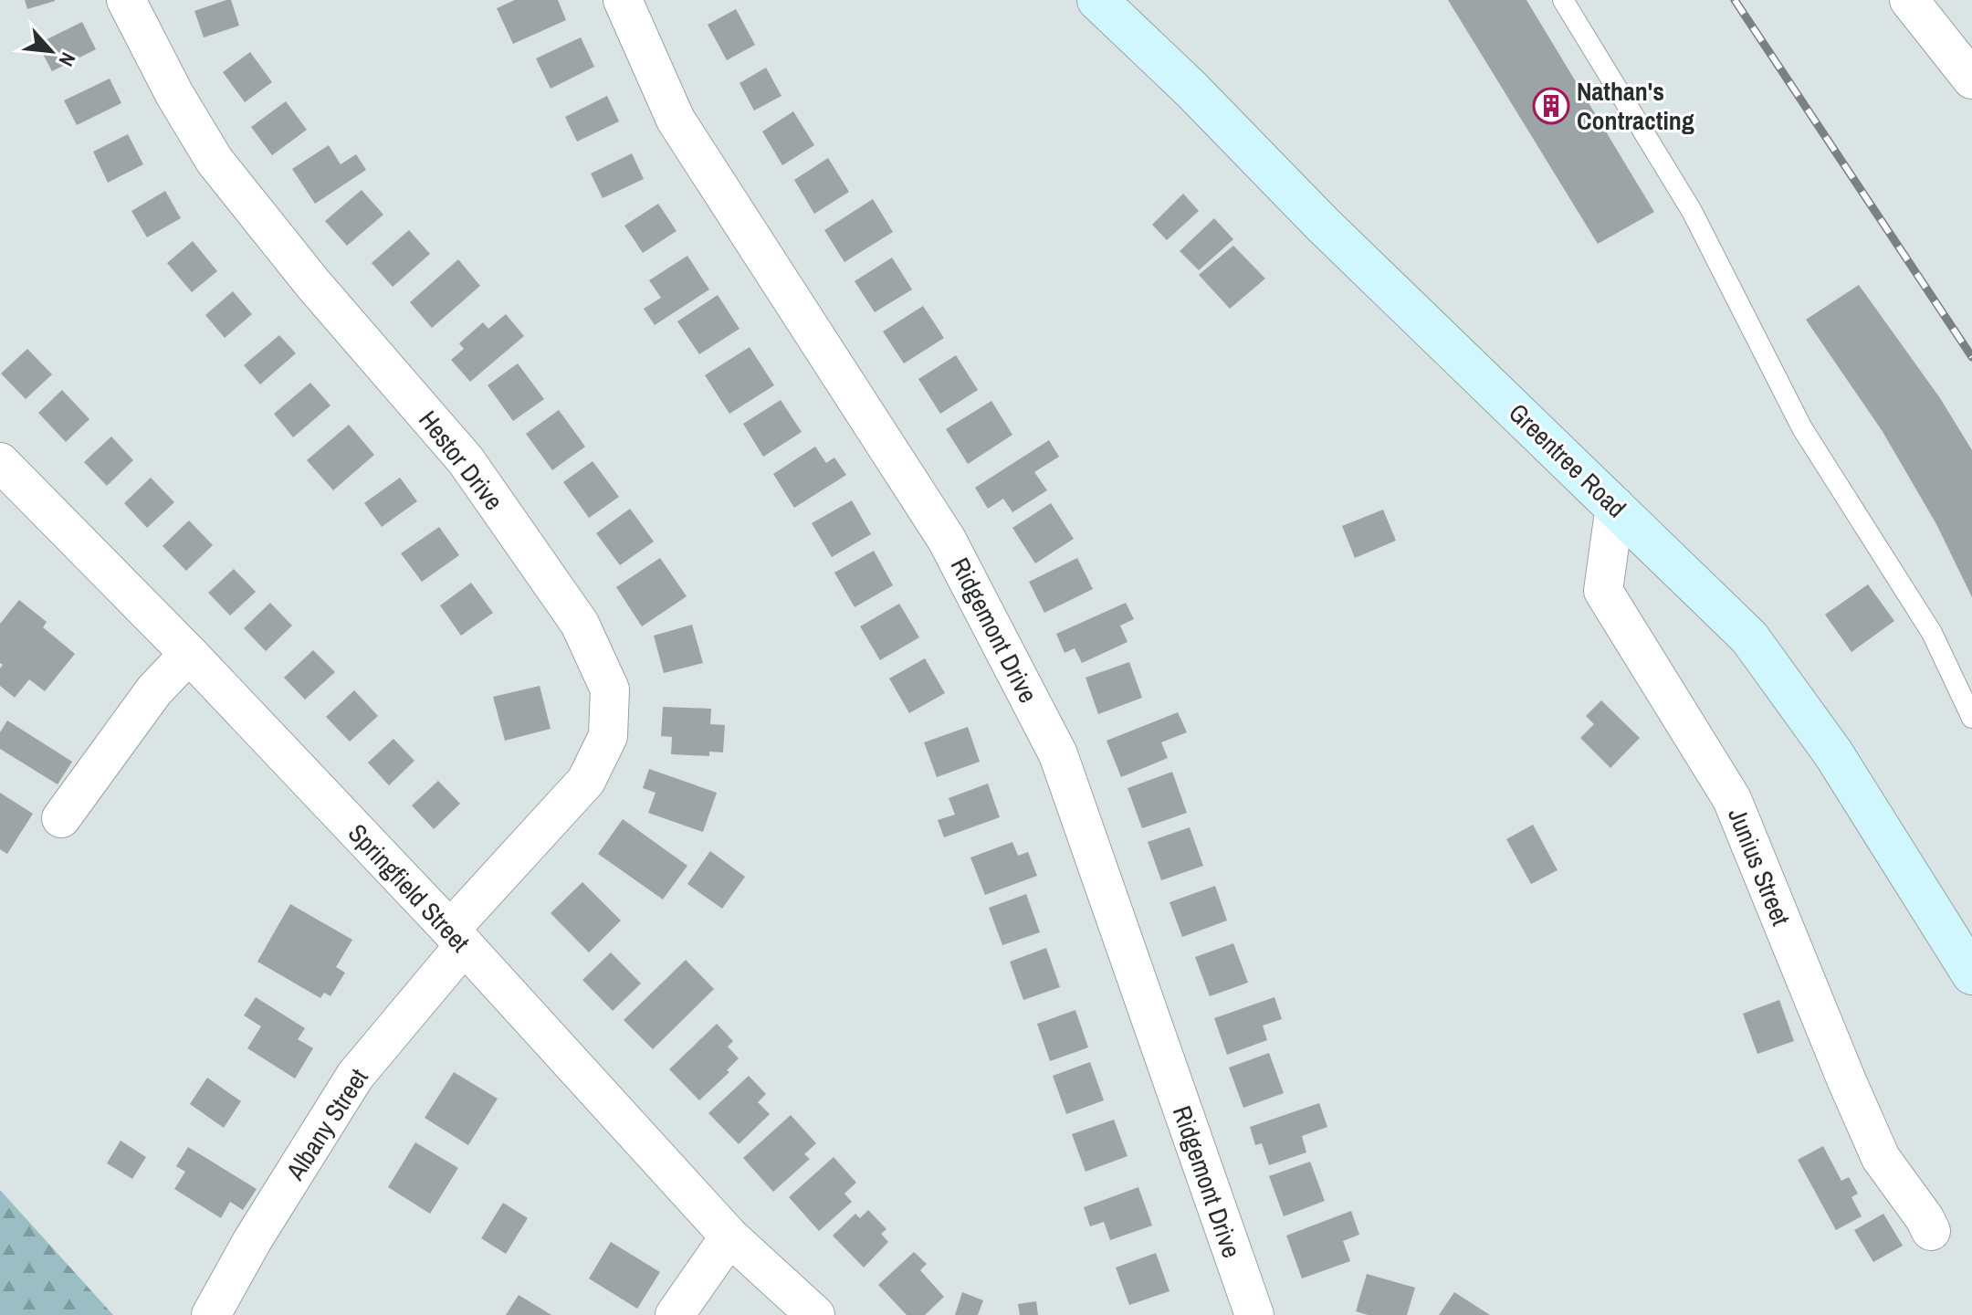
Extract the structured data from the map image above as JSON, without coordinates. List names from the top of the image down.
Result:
{
  "streets": {
    "main road": ["Greentree Road"],
    "street": [
      "Hestor Drive",
      "Ridgemont Drive",
      "Junius Street",
      "Springfield Street",
      "Albany Street"
    ]
  },
  "crossings": [
    ["Hestor Drive", "Springfield Street"],
    ["Hestor Drive", "Albany Street"],
    ["Greentree Road", "Junius Street"],
    ["Springfield Street", "Albany Street"]
  ],
  "places": {
    "building": ["Nathan's Contracting"]
  },
  "north": "bottom right"
}
